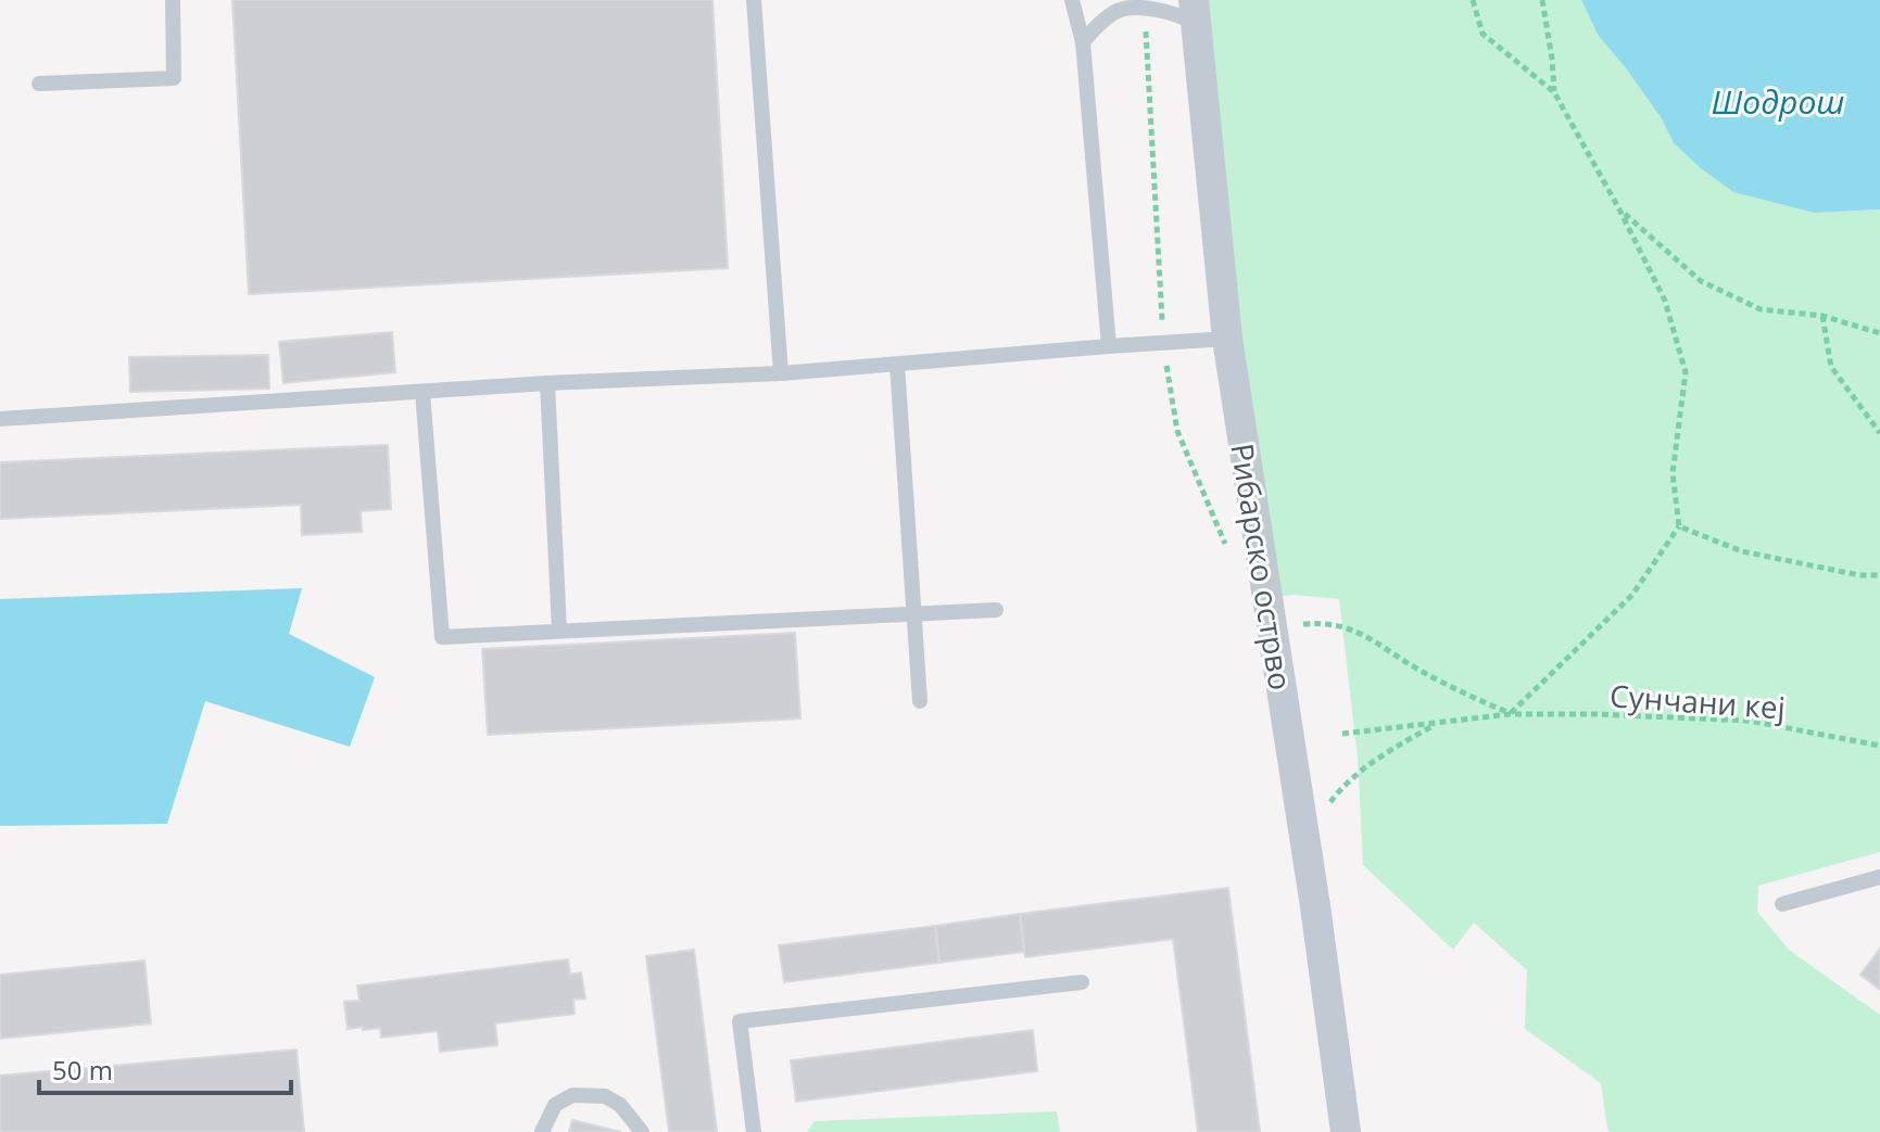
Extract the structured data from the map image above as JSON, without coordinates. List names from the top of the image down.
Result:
{
  "streets": {
    "street": ["Рибарско острво"],
    "path": ["Сунчани кеј"]
  },
  "water": ["Шодрош"],
  "scale_bar": "50 m"
}
